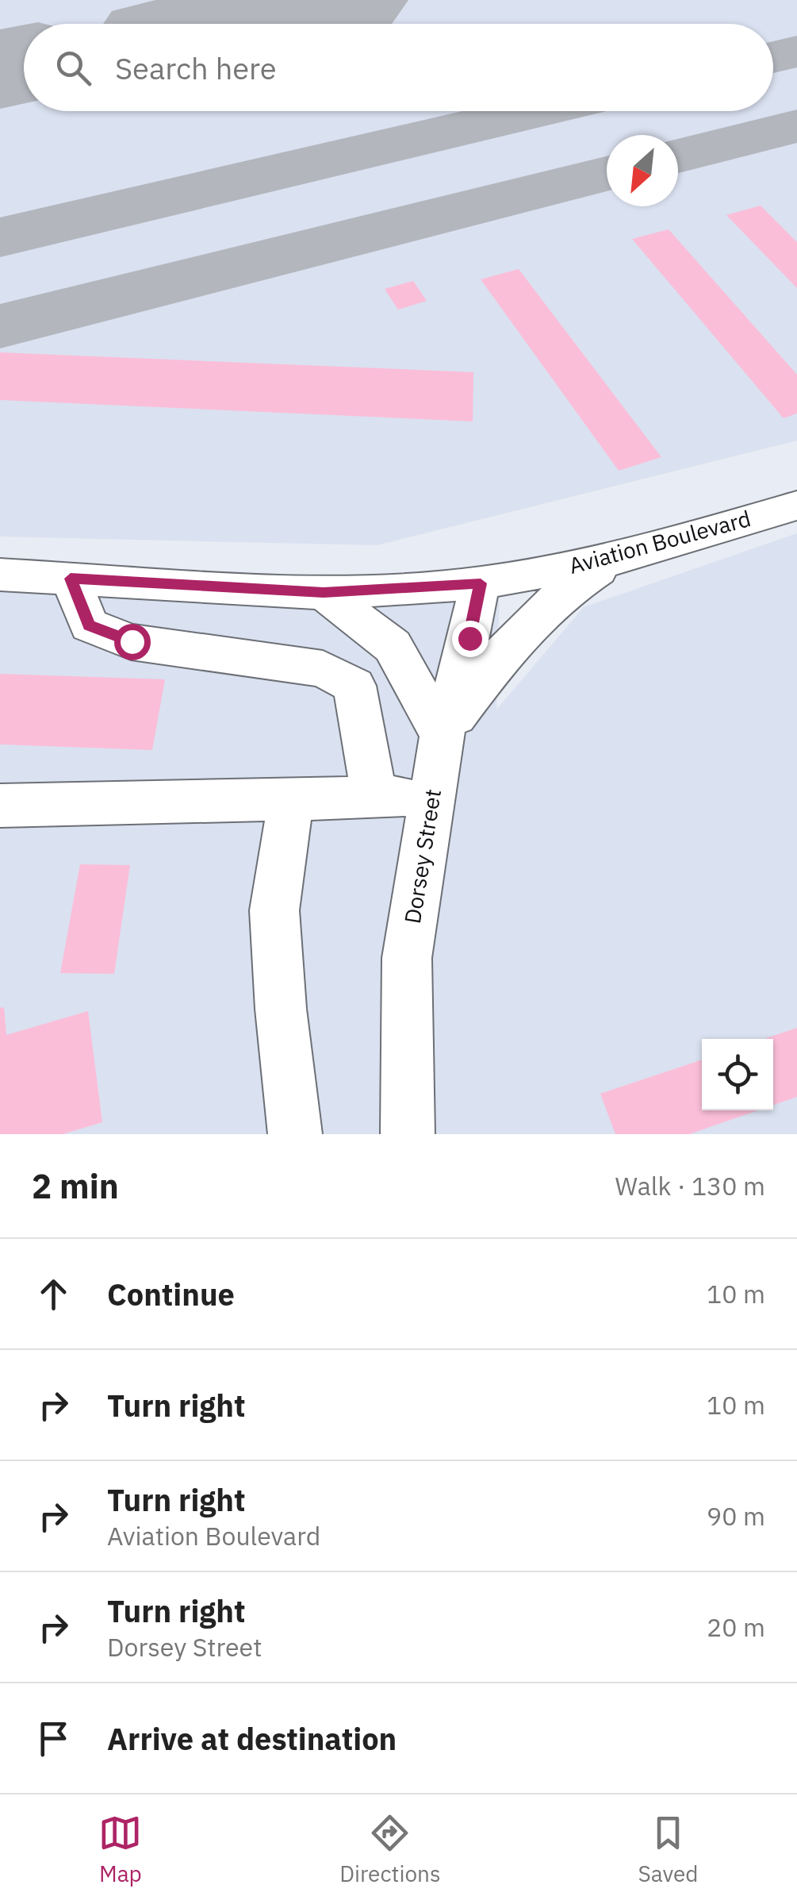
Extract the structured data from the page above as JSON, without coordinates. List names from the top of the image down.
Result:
{
  "streets": {
    "street": ["Aviation Boulevard", "Dorsey Street"]
  },
  "crossings": [
    ["Aviation Boulevard", "Dorsey Street"]
  ],
  "north": "bottom left",
  "page": {
    "search": "Search here",
    "heading": ["2 min", "Walk · 130 m"],
    "list": [
      ["Continue", "10 m"],
      ["Turn right", "10 m"],
      ["Turn right", "Aviation Boulevard", "90 m"],
      ["Turn right", "Dorsey Street", "20 m"],
      "Arrive at destination"
    ],
    "nav": ["Map", "Directions", "Saved"]
  }
}
